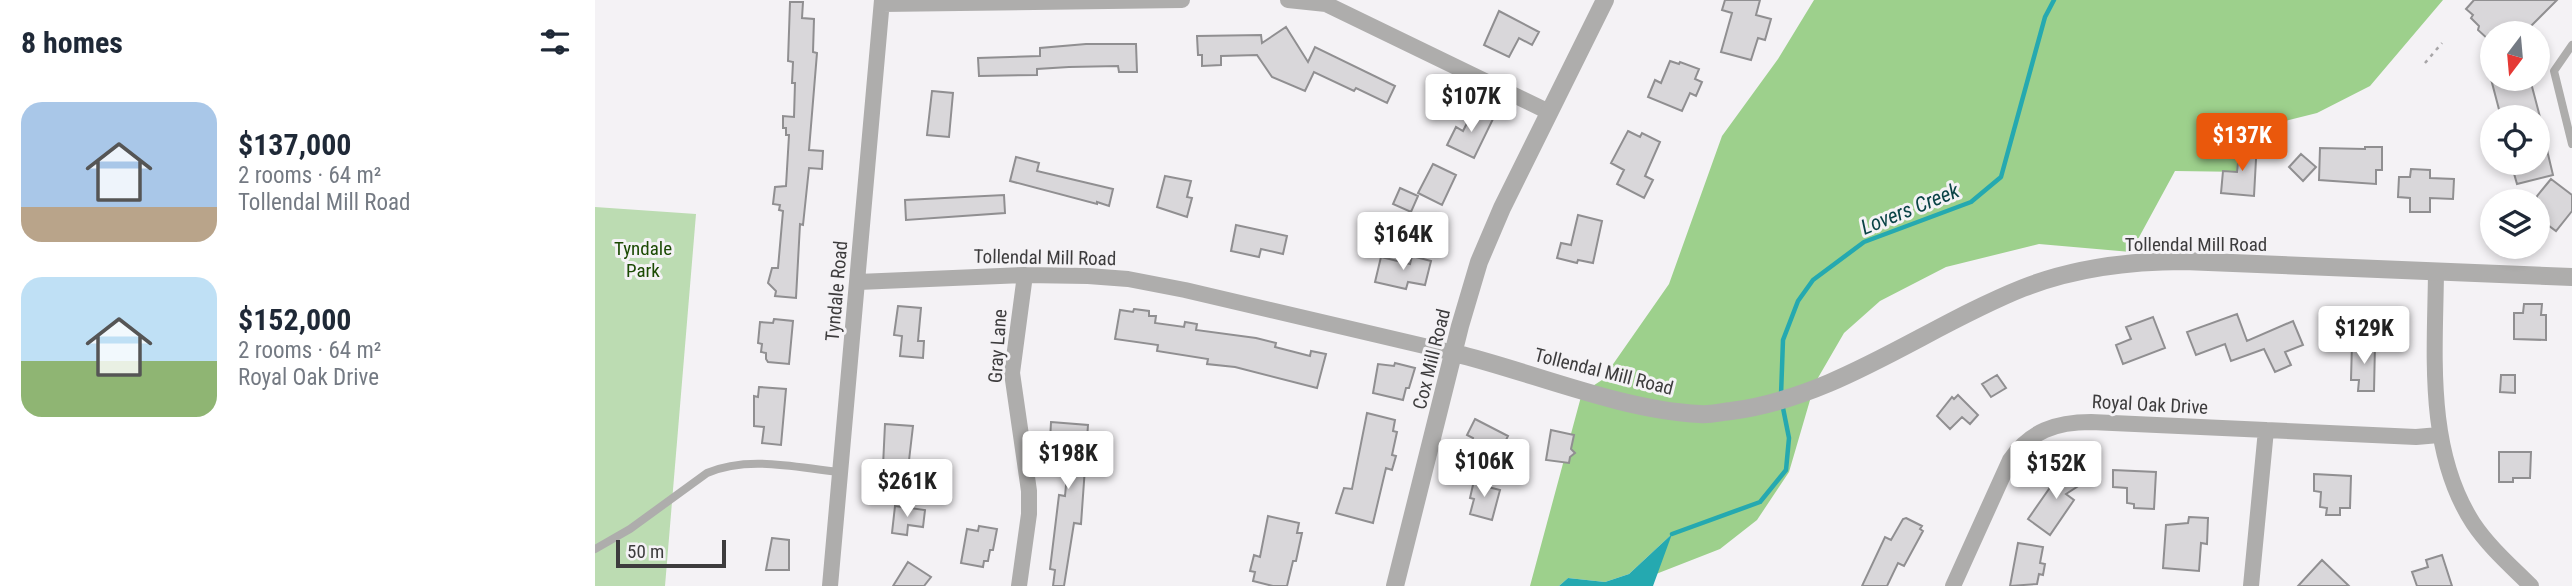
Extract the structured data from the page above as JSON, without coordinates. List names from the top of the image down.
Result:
{
  "streets": {
    "street": [
      "Tollendal Mill Road",
      "Tyndale Road",
      "Gray Lane",
      "Cox Mill Road",
      "Royal Oak Drive"
    ]
  },
  "crossings": [
    ["Tollendal Mill Road", "Tyndale Road"],
    ["Tollendal Mill Road", "Gray Lane"],
    ["Tollendal Mill Road", "Cox Mill Road"]
  ],
  "water": ["Lovers Creek"],
  "parks": ["Tyndale Park"],
  "scale_bar": "50 m",
  "north": "bottom",
  "page": {
    "heading": "8 homes",
    "price": [
      "$107K",
      "$137K",
      "$164K",
      "$129K",
      "$198K",
      "$106K",
      "$152K",
      "$261K"
    ],
    "list": [
      {
        "name": "$137,000",
        "note": "2 rooms · 64 m² · Tollendal Mill Road"
      },
      {
        "name": "$152,000",
        "note": "2 rooms · 64 m² · Royal Oak Drive"
      }
    ],
    "scale": "50 m"
  }
}
